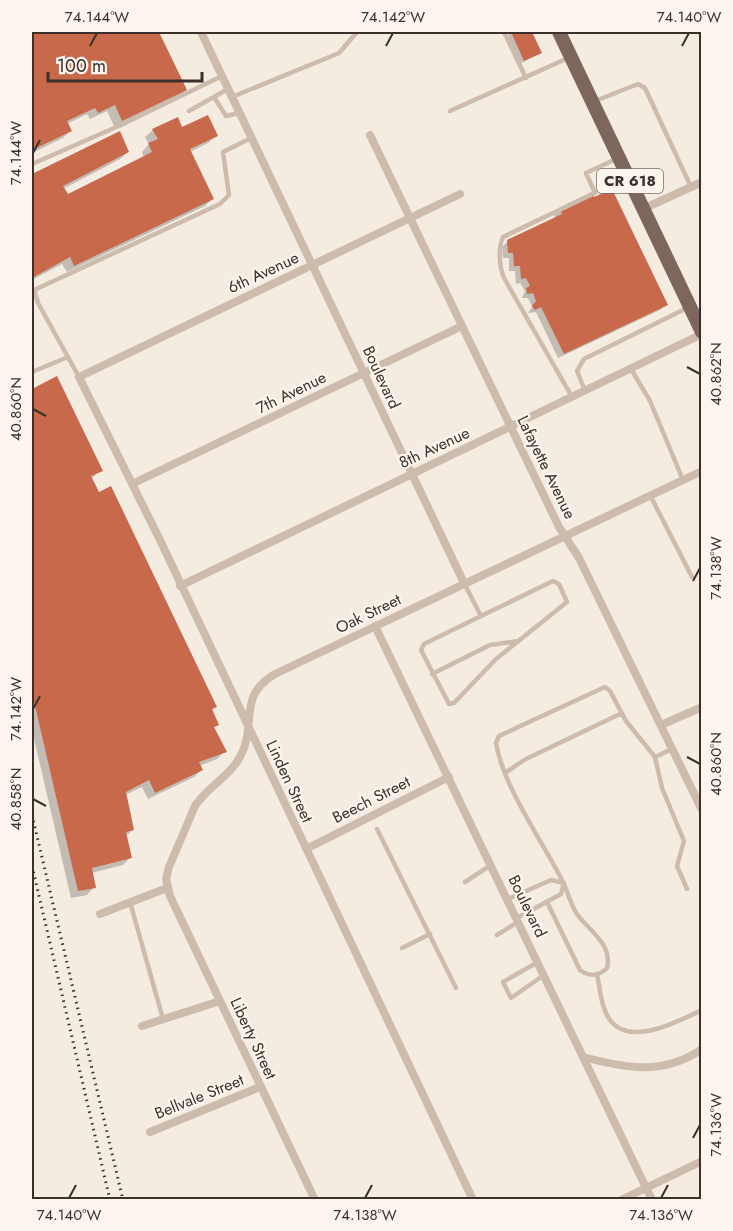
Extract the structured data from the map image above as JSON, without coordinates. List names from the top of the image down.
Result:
{
  "streets": {
    "main road": ["CR 618"],
    "street": [
      "6th Avenue",
      "Boulevard",
      "7th Avenue",
      "8th Avenue",
      "Lafayette Avenue",
      "Oak Street",
      "Linden Street",
      "Beech Street",
      "Liberty Street",
      "Bellvale Street"
    ]
  },
  "crossings": [
    ["CR 618", "8th Avenue"],
    ["6th Avenue", "Boulevard"],
    ["6th Avenue", "Lafayette Avenue"],
    ["6th Avenue", "Linden Street"],
    ["Boulevard", "7th Avenue"],
    ["Boulevard", "8th Avenue"],
    ["Boulevard", "Oak Street"],
    ["Boulevard", "Beech Street"],
    ["7th Avenue", "Lafayette Avenue"],
    ["7th Avenue", "Linden Street"],
    ["8th Avenue", "Lafayette Avenue"],
    ["8th Avenue", "Linden Street"],
    ["Lafayette Avenue", "Oak Street"],
    ["Oak Street", "Linden Street"],
    ["Oak Street", "Liberty Street"],
    ["Linden Street", "Beech Street"],
    ["Liberty Street", "Bellvale Street"]
  ],
  "scale_bar": "100 m",
  "coordinates": [
    "74.144°W",
    "74.142°W",
    "74.140°W",
    "40.862°N",
    "40.860°N",
    "74.138°W",
    "40.858°N",
    "74.136°W"
  ]
}
